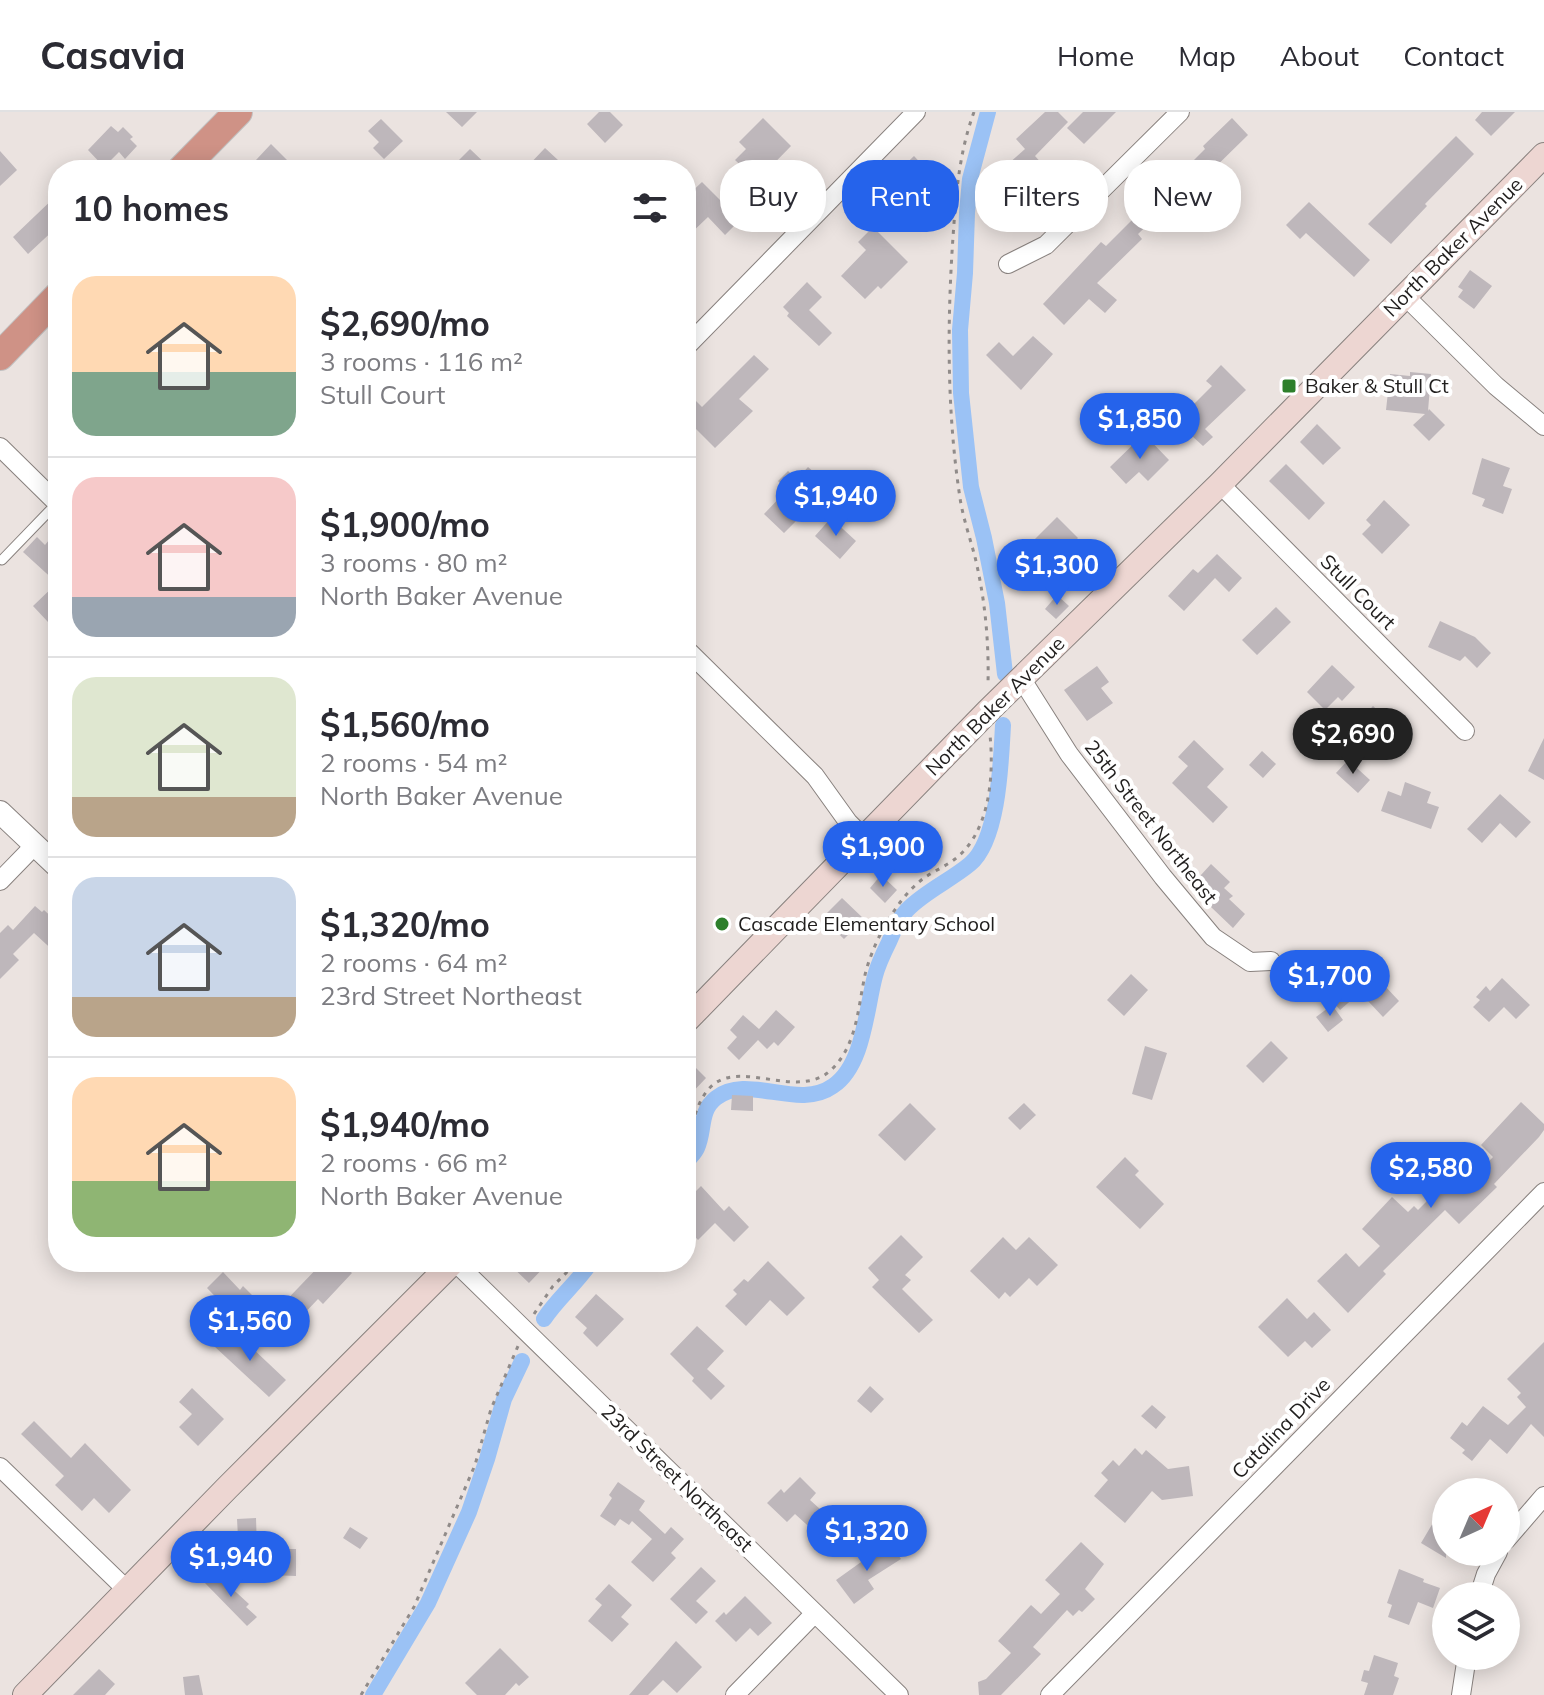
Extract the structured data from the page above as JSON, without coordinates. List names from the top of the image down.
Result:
{
  "streets": {
    "main road": ["North Baker Avenue"],
    "street": [
      "Stull Court",
      "25th Street Northeast",
      "Catalina Drive",
      "23rd Street Northeast"
    ]
  },
  "crossings": [
    ["North Baker Avenue", "Stull Court"],
    ["North Baker Avenue", "25th Street Northeast"]
  ],
  "places": {
    "transit": ["Baker & Stull Ct"],
    "other": ["Cascade Elementary School"]
  },
  "north": "top right",
  "page": {
    "header": "Casavia",
    "nav": [
      "Home",
      "Map",
      "About",
      "Contact"
    ],
    "chip": [
      "Buy",
      "Rent",
      "Filters",
      "New"
    ],
    "heading": "10 homes",
    "list": [
      {
        "name": "$2,690/mo",
        "note": "3 rooms · 116 m² · Stull Court"
      },
      {
        "name": "$1,900/mo",
        "note": "3 rooms · 80 m² · North Baker Avenue"
      },
      {
        "name": "$1,560/mo",
        "note": "2 rooms · 54 m² · North Baker Avenue"
      },
      {
        "name": "$1,320/mo",
        "note": "2 rooms · 64 m² · 23rd Street Northeast"
      },
      {
        "name": "$1,940/mo",
        "note": "2 rooms · 66 m² · North Baker Avenue"
      }
    ],
    "price": [
      "$1,850",
      "$1,940",
      "$1,300",
      "$2,690",
      "$1,900",
      "$1,700",
      "$2,580",
      "$1,560",
      "$1,320",
      "$1,940"
    ]
  }
}
